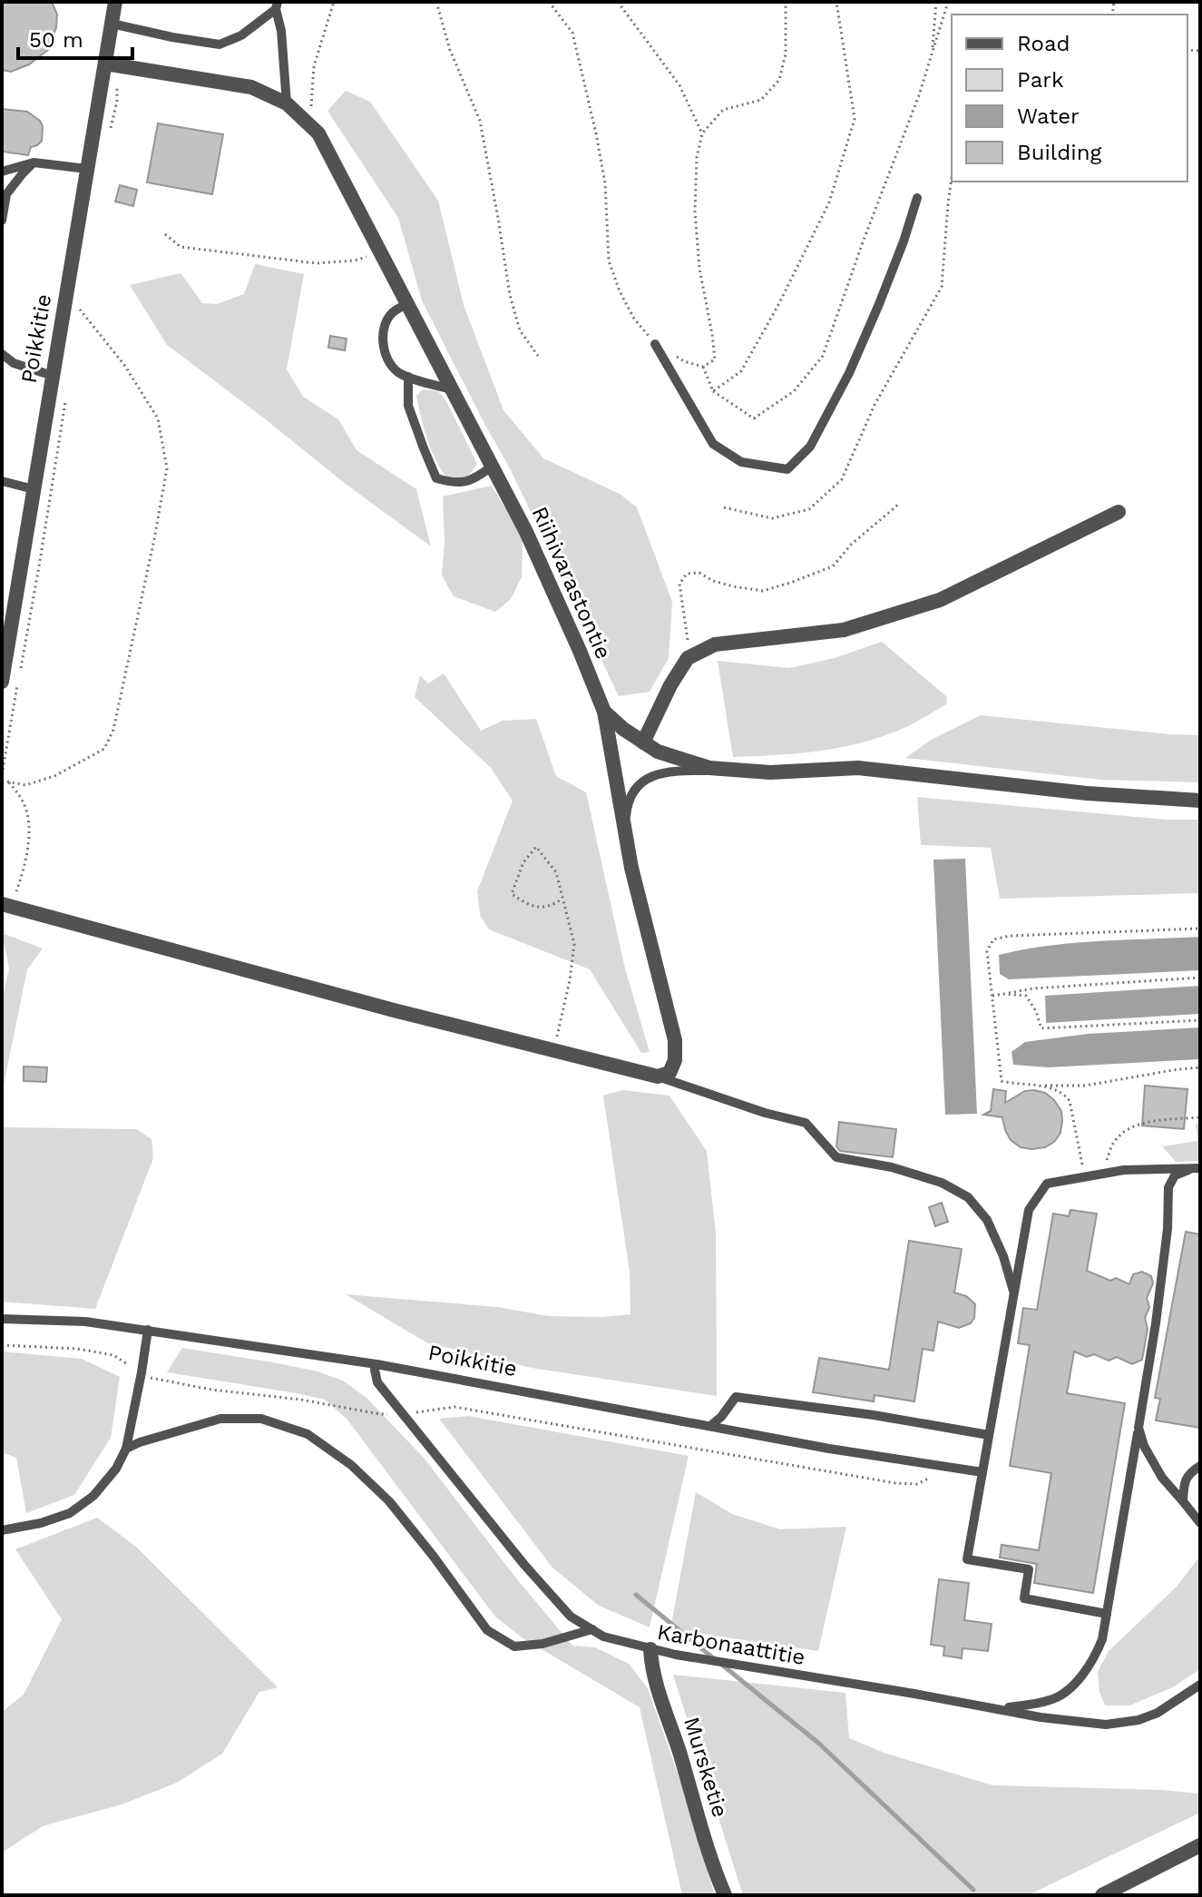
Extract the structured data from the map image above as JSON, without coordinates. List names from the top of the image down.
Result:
{
  "streets": {
    "street": ["Poikkitie", "Riihivarastontie", "Mursketie"],
    "lane": ["Karbonaattitie"]
  },
  "crossings": [
    ["Poikkitie", "Riihivarastontie"],
    ["Poikkitie", "Karbonaattitie"],
    ["Karbonaattitie", "Mursketie"]
  ],
  "legend": [
    "Road",
    "Park",
    "Water",
    "Building"
  ],
  "scale_bar": "50 m"
}
